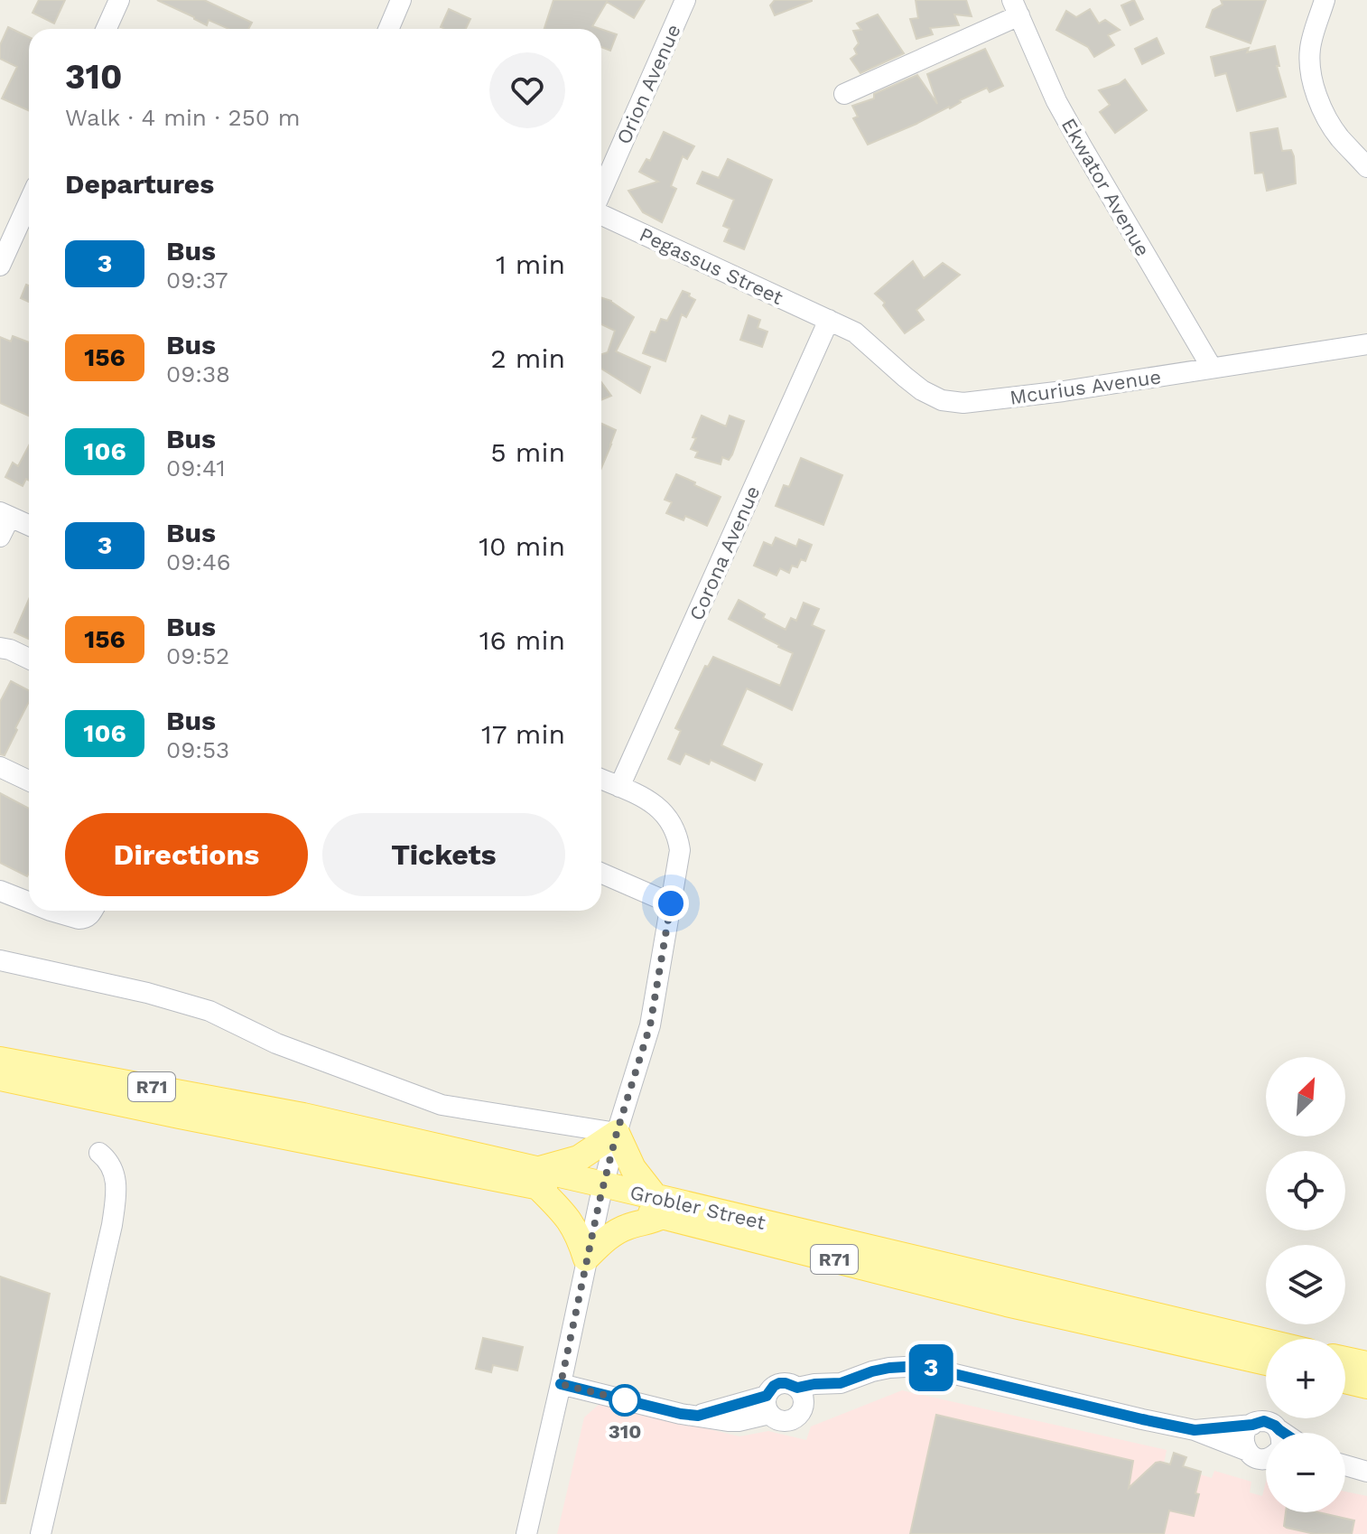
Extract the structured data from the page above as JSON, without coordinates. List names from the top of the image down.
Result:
{
  "streets": {
    "main road": ["R71", "Grobler Street"],
    "street": [
      "Orion Avenue",
      "Ekwator Avenue",
      "Pegassus Street",
      "Mcurius Avenue",
      "Corona Avenue"
    ]
  },
  "crossings": [
    ["Ekwator Avenue", "Mcurius Avenue"],
    ["Pegassus Street", "Mcurius Avenue"],
    ["Pegassus Street", "Corona Avenue"],
    ["Mcurius Avenue", "Corona Avenue"]
  ],
  "places": ["310"],
  "lines": ["bus line 3"],
  "north": "top right",
  "page": {
    "on_map": "3",
    "heading": [
      ["310", "Walk · 4 min · 250 m"],
      "Departures"
    ],
    "list": [
      {
        "mark": "3",
        "name": "Bus",
        "note": "09:37",
        "value": "1 min"
      },
      {
        "mark": "156",
        "name": "Bus",
        "note": "09:38",
        "value": "2 min"
      },
      {
        "mark": "106",
        "name": "Bus",
        "note": "09:41",
        "value": "5 min"
      },
      {
        "mark": "3",
        "name": "Bus",
        "note": "09:46",
        "value": "10 min"
      },
      {
        "mark": "156",
        "name": "Bus",
        "note": "09:52",
        "value": "16 min"
      },
      {
        "mark": "106",
        "name": "Bus",
        "note": "09:53",
        "value": "17 min"
      }
    ],
    "buttons": ["Directions", "Tickets"],
    "map_buttons": ["+", "−"]
  }
}
